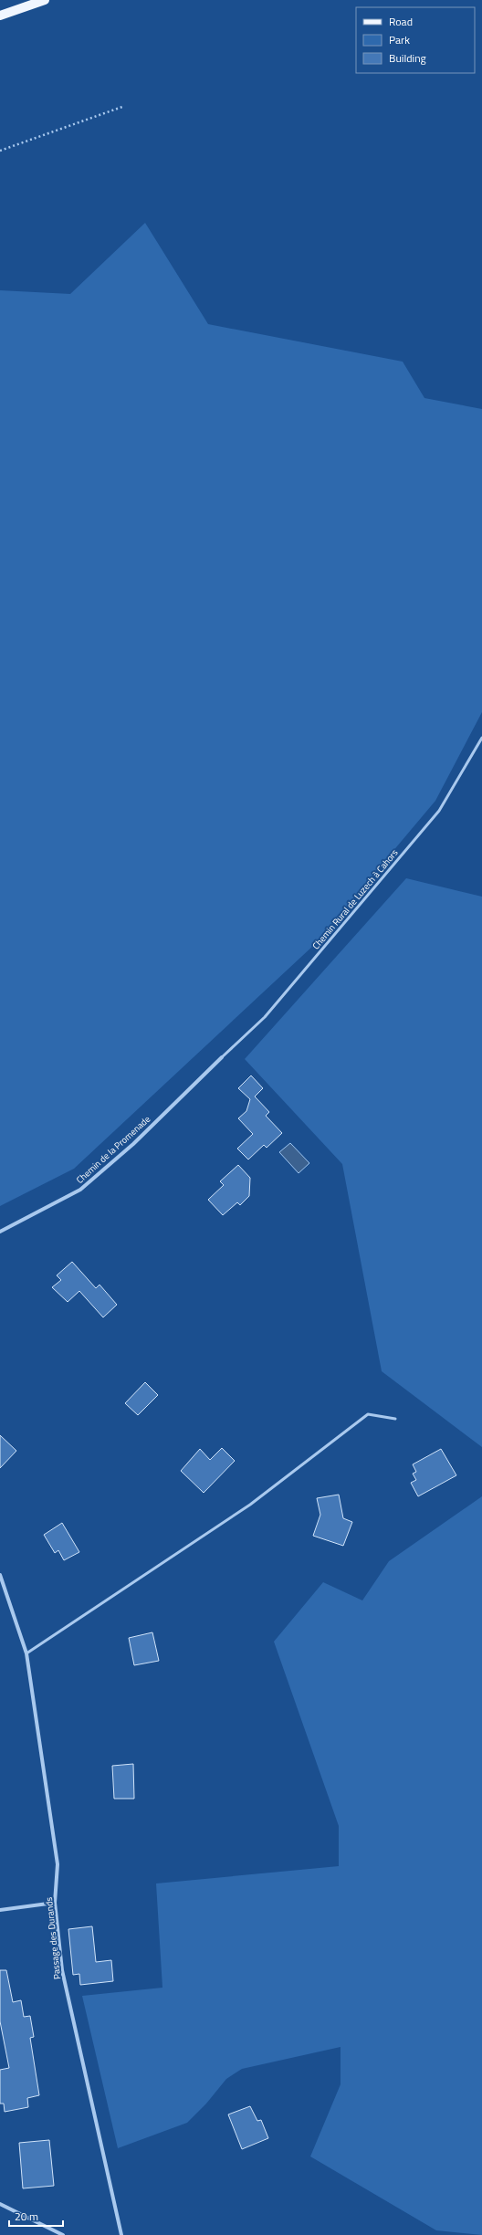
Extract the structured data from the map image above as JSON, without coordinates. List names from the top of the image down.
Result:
{
  "streets": {
    "street": ["Chemin de la Promenade", "Passage des Durands"],
    "lane": ["Chemin Rural de Luzech à Cahors"]
  },
  "crossings": [
    ["Chemin Rural de Luzech à Cahors", "Chemin de la Promenade"]
  ],
  "legend": ["Road", "Park", "Building"],
  "scale_bar": "20 m"
}
